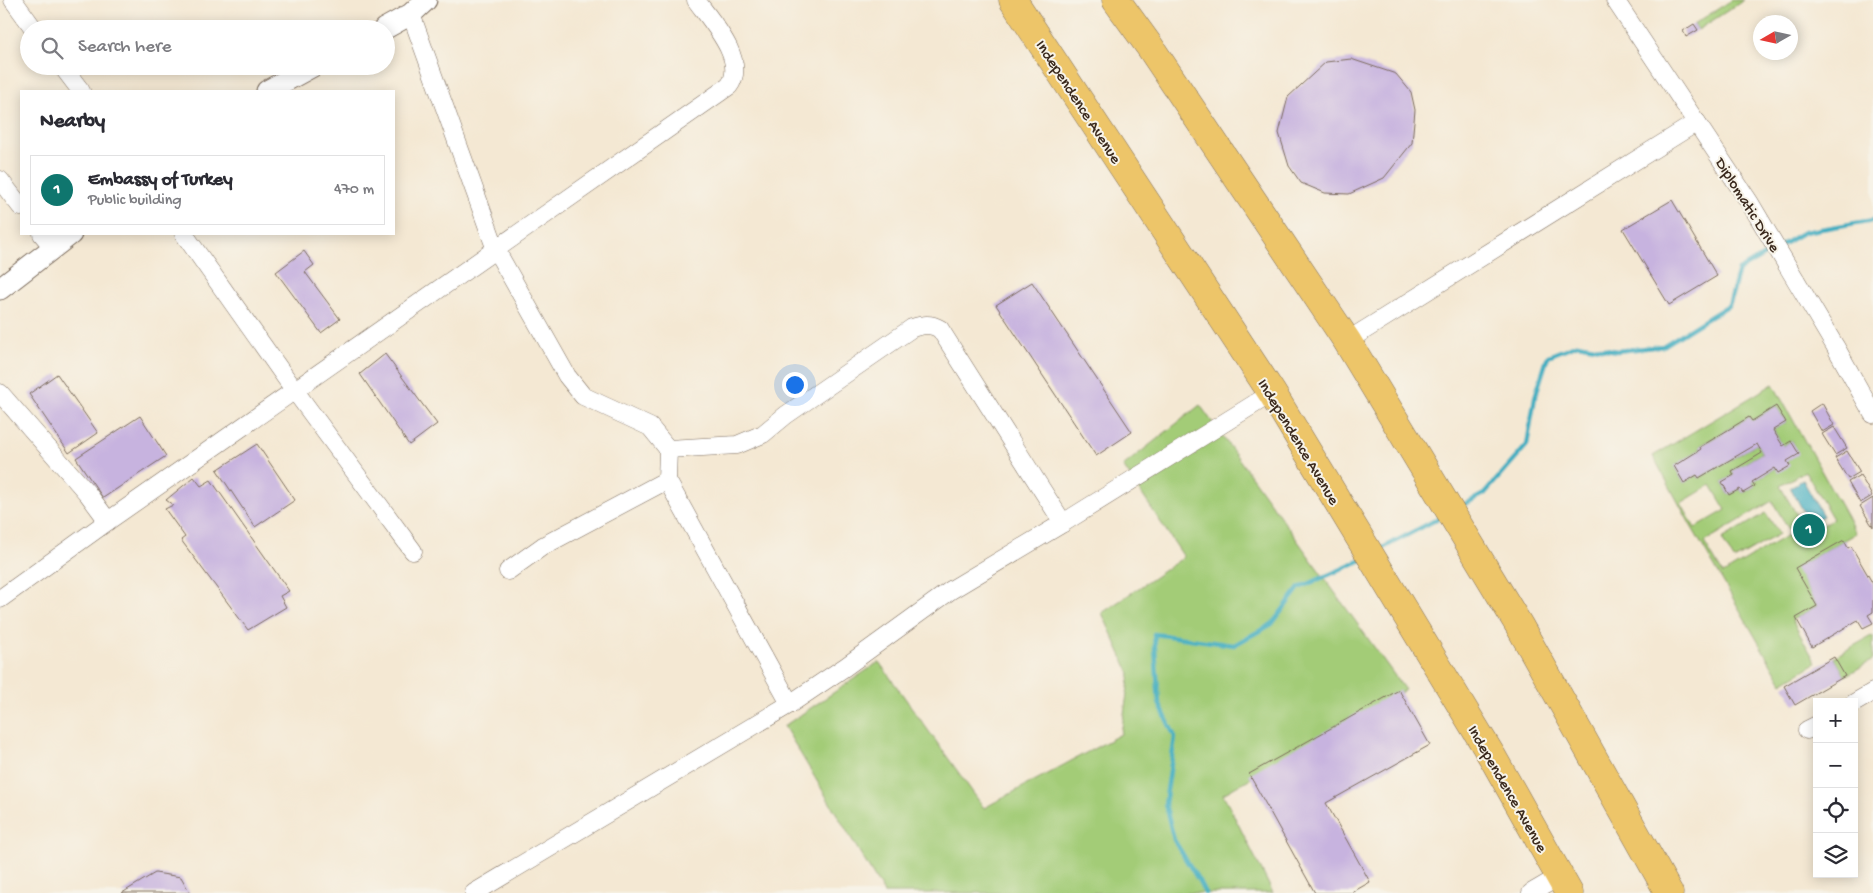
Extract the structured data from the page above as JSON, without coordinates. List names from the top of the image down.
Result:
{
  "streets": {
    "main road": ["Independence Avenue"],
    "street": ["Diplomatic Drive"]
  },
  "north": "left",
  "page": {
    "search": "Search here",
    "heading": "Nearby",
    "list": [
      {
        "mark": "1",
        "name": "Embassy of Turkey",
        "note": "Public building",
        "value": "470 m"
      }
    ],
    "pins": "1",
    "map_buttons": ["+", "−"]
  }
}
